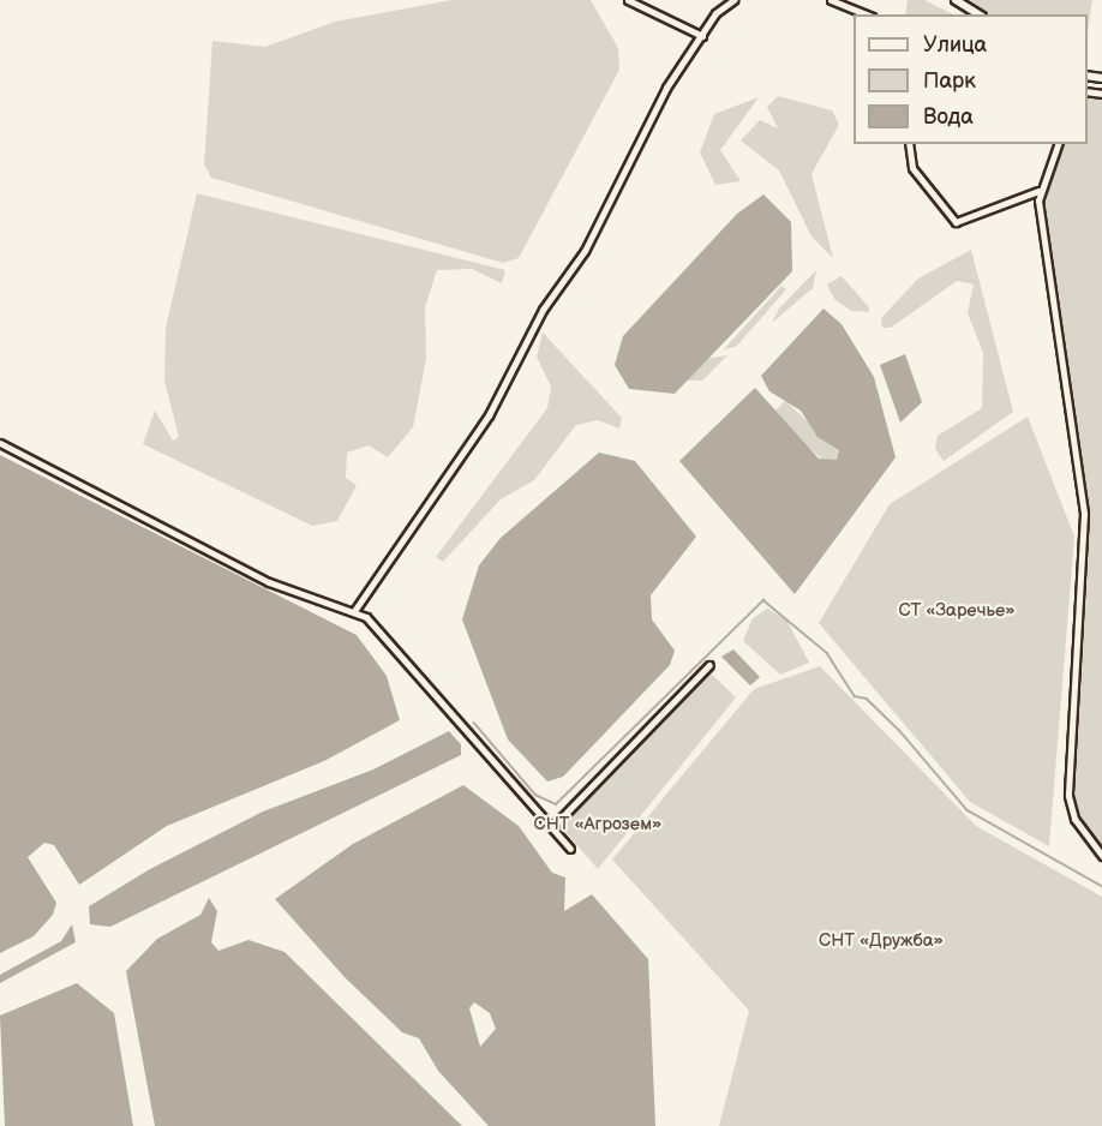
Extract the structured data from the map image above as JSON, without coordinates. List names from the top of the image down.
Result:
{
  "parks": ["СТ «Заречье»", "СНТ «Агрозем»", "СНТ «Дружба»"],
  "legend": ["Улица", "Парк", "Вода"]
}
